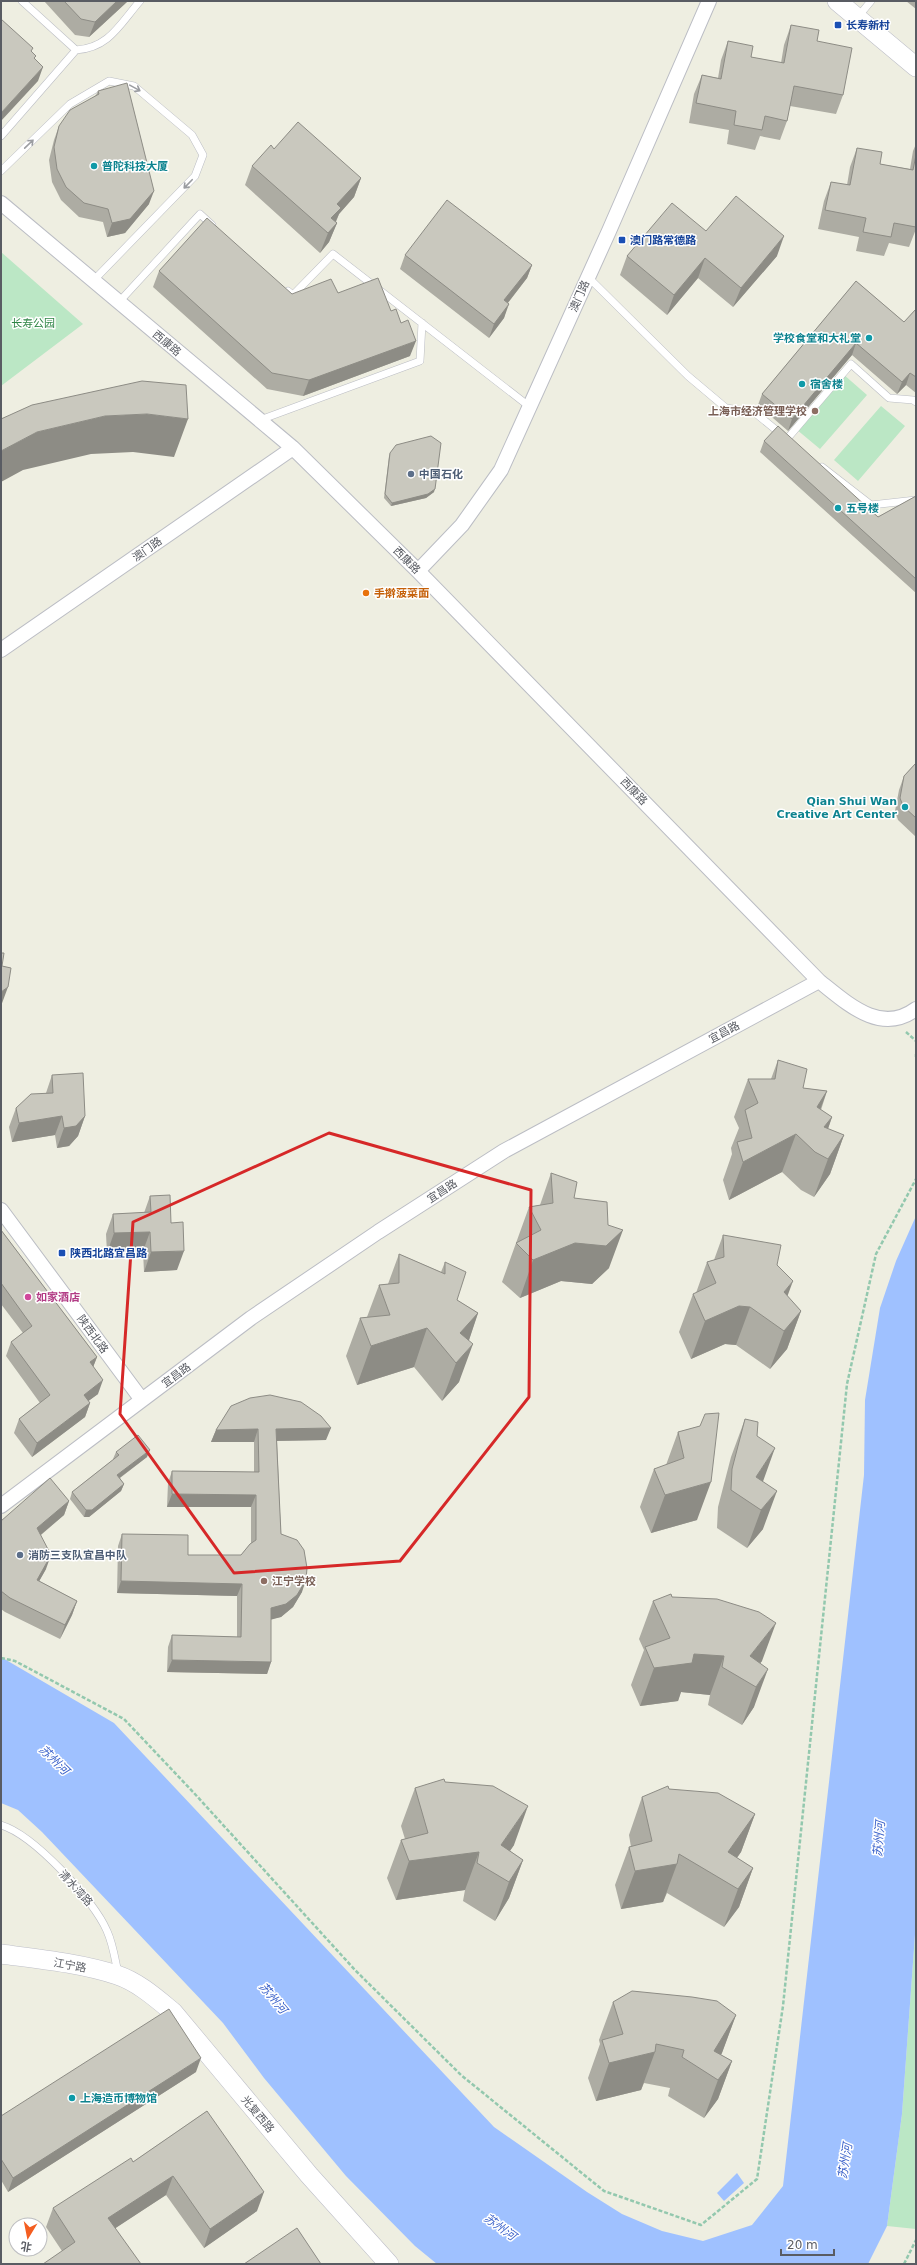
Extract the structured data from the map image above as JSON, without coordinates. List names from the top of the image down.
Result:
{
  "streets": {
    "main road": ["江宁路", "光复西路"],
    "street": [
      "澳门路",
      "西康路",
      "宜昌路",
      "陕西北路"
    ],
    "lane": ["清水湾路"]
  },
  "crossings": [
    ["澳门路", "西康路"],
    ["西康路", "宜昌路"],
    ["宜昌路", "陕西北路"],
    ["清水湾路", "江宁路"],
    ["清水湾路", "光复西路"],
    ["江宁路", "光复西路"]
  ],
  "water": ["苏州河"],
  "parks": ["长寿公园"],
  "places": {
    "transit": ["长寿新村", "澳门路常德路", "陕西北路宜昌路"],
    "other": [
      "普陀科技大厦",
      "学校食堂和大礼堂",
      "宿舍楼",
      "上海市经济管理学校",
      "中国石化",
      "五号楼",
      "手擀菠菜面",
      "Qian Shui Wan Creative Art Center",
      "如家酒店",
      "消防三支队宜昌中队",
      "江宁学校",
      "上海造币博物馆"
    ]
  },
  "scale_bar": "20 m",
  "north": "bottom"
}
